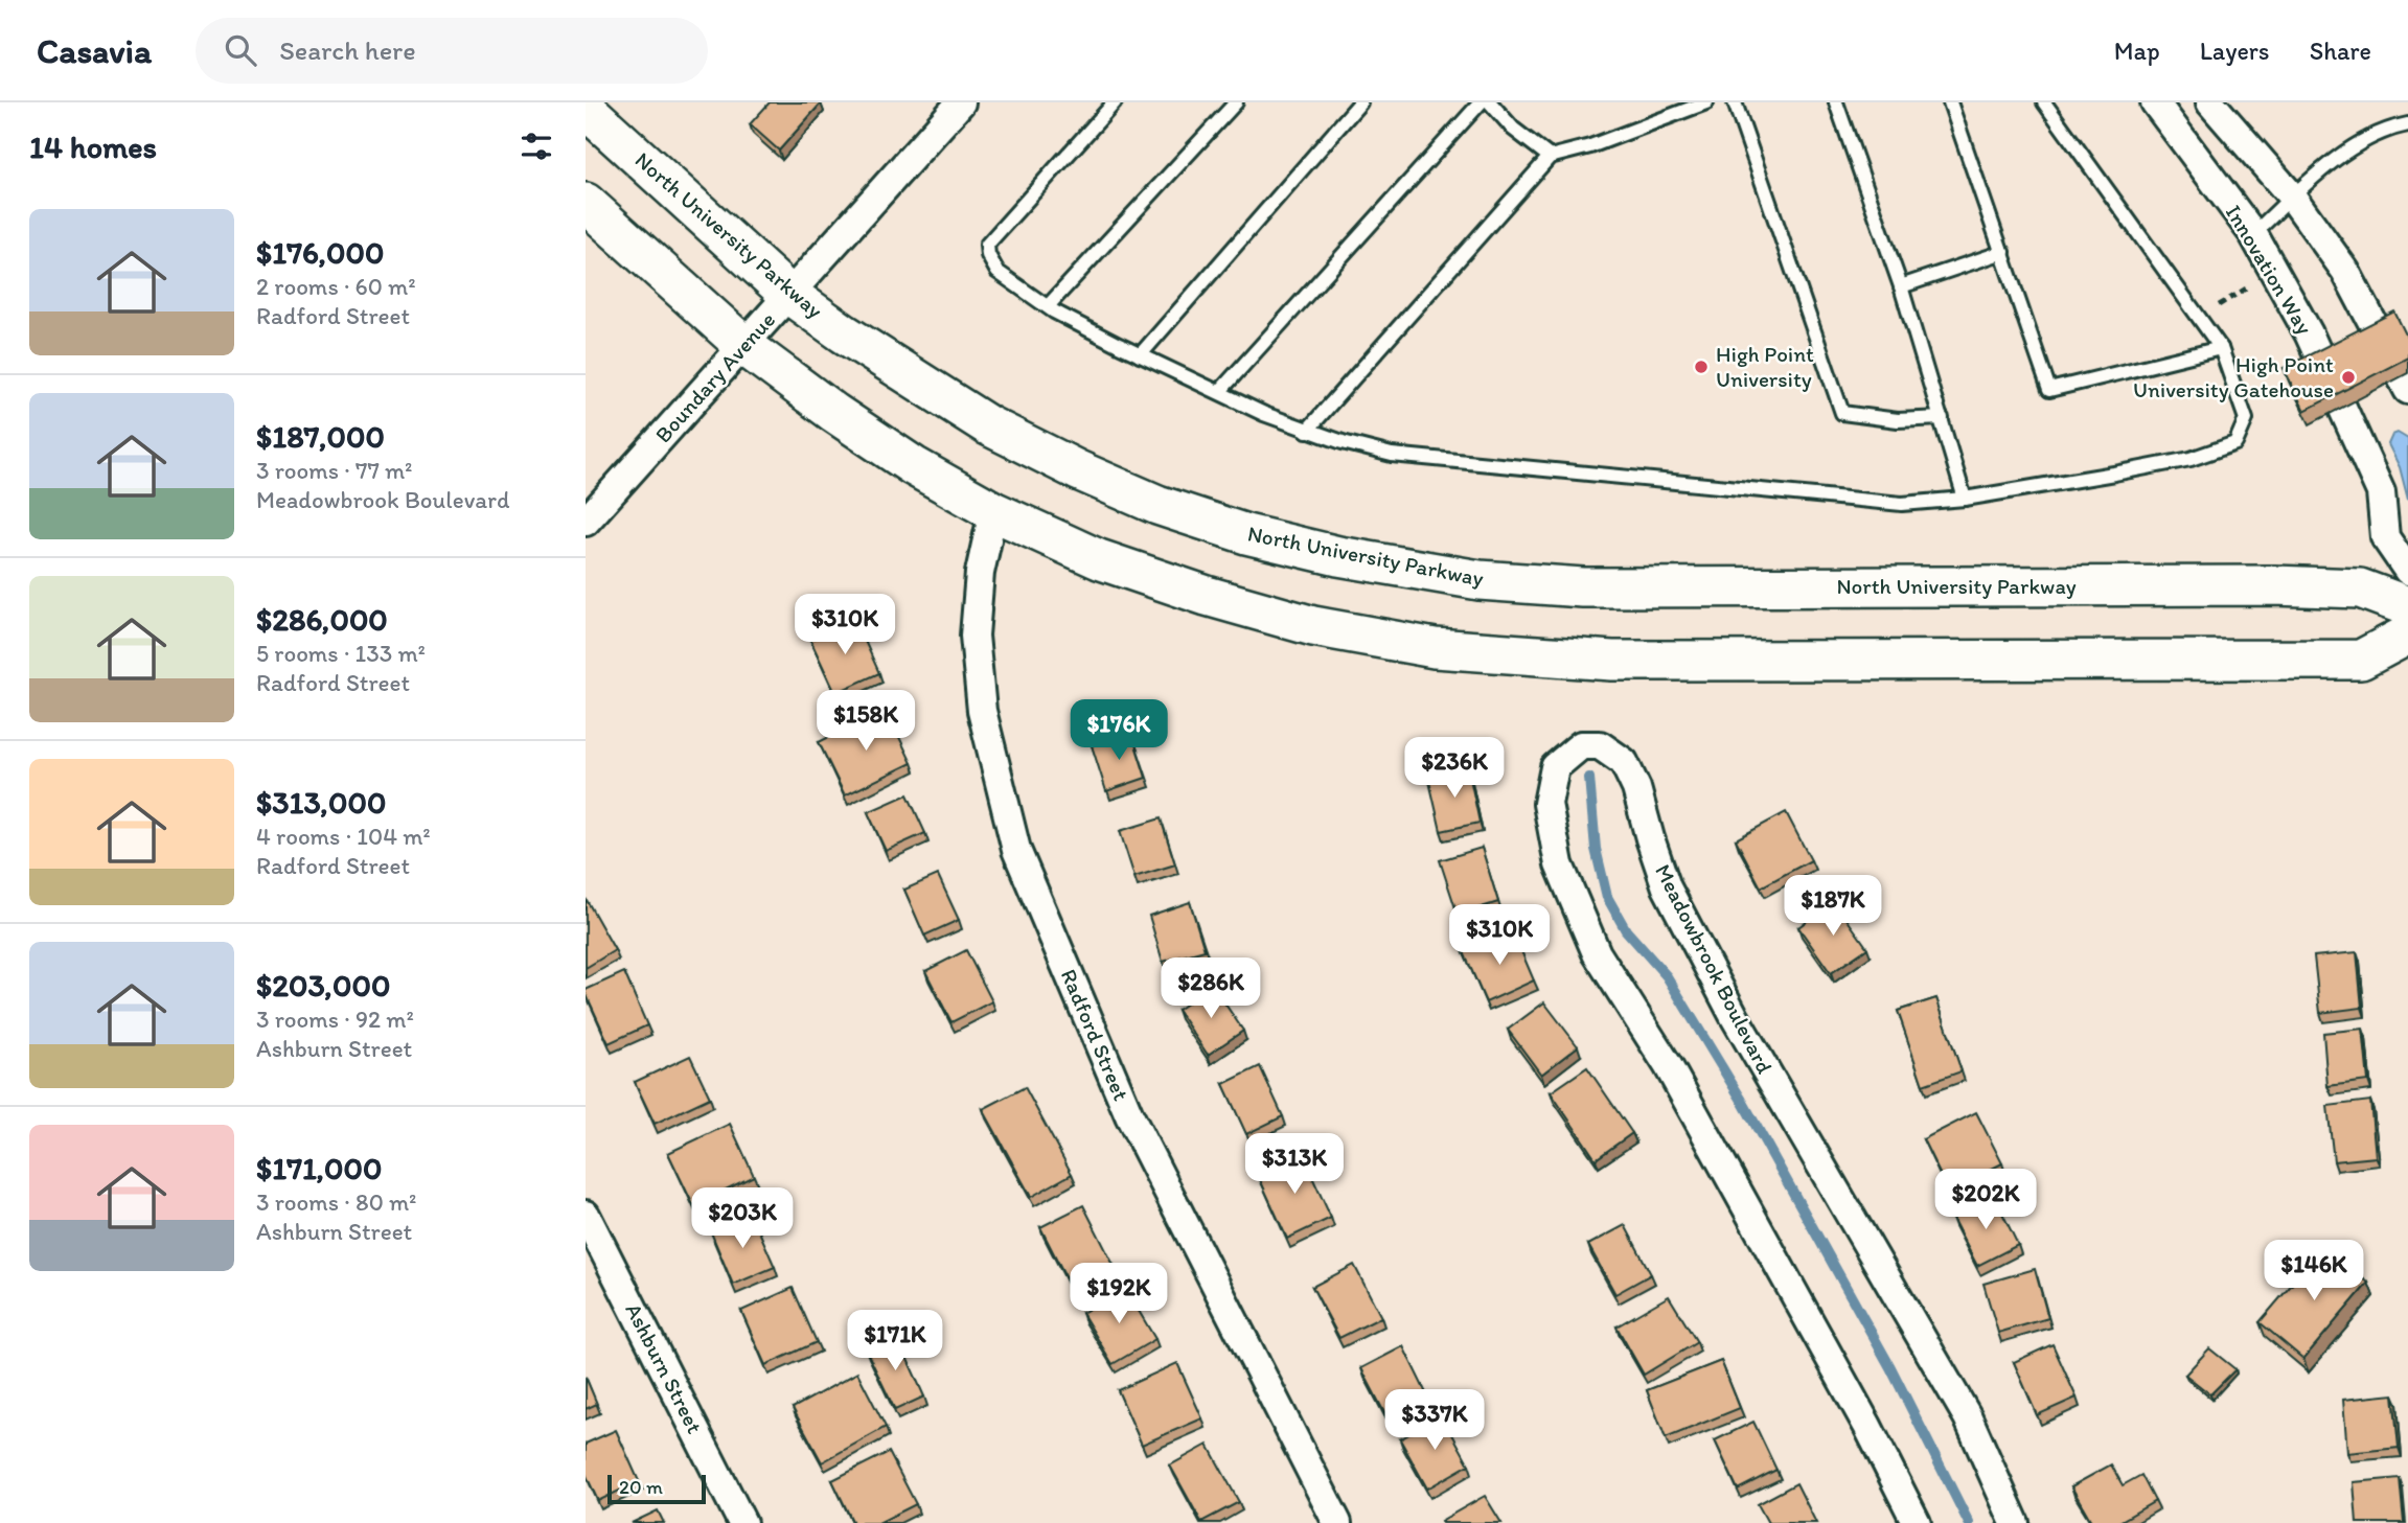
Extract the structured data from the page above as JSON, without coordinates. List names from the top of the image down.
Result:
{
  "streets": {
    "main road": ["North University Parkway"],
    "street": [
      "Innovation Way",
      "Boundary Avenue",
      "Meadowbrook Boulevard",
      "Radford Street",
      "Ashburn Street"
    ]
  },
  "crossings": [
    ["North University Parkway", "Boundary Avenue"]
  ],
  "places": ["High Point University", "High Point University Gatehouse"],
  "scale_bar": "20 m",
  "page": {
    "header": "Casavia",
    "search": "Search here",
    "nav": ["Map", "Layers", "Share"],
    "heading": "14 homes",
    "list": [
      {
        "name": "$176,000",
        "note": "2 rooms · 60 m² · Radford Street"
      },
      {
        "name": "$187,000",
        "note": "3 rooms · 77 m² · Meadowbrook Boulevard"
      },
      {
        "name": "$286,000",
        "note": "5 rooms · 133 m² · Radford Street"
      },
      {
        "name": "$313,000",
        "note": "4 rooms · 104 m² · Radford Street"
      },
      {
        "name": "$203,000",
        "note": "3 rooms · 92 m² · Ashburn Street"
      },
      {
        "name": "$171,000",
        "note": "3 rooms · 80 m² · Ashburn Street"
      }
    ],
    "price": [
      "$310K",
      "$158K",
      "$176K",
      "$236K",
      "$187K",
      "$310K",
      "$286K",
      "$313K",
      "$202K",
      "$203K",
      "$146K",
      "$192K",
      "$171K",
      "$337K"
    ],
    "scale": "20 m"
  }
}
